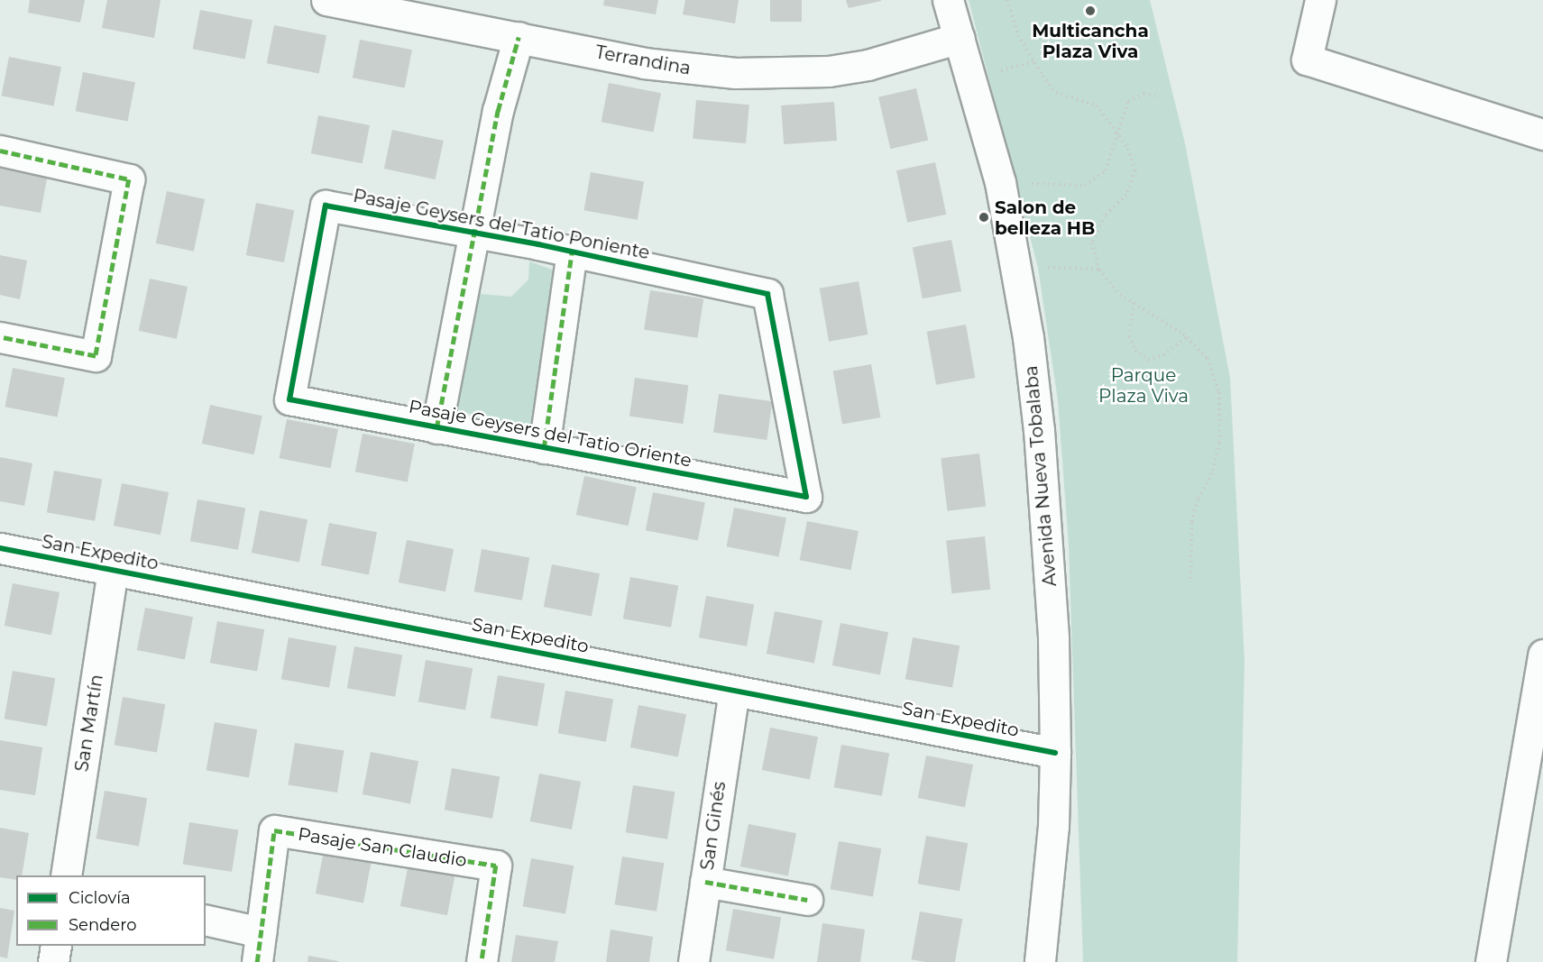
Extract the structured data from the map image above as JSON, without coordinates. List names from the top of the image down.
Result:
{
  "streets": {
    "street": [
      "Terrandina",
      "Pasaje Geysers del Tatio Poniente",
      "Pasaje Geysers del Tatio Oriente",
      "Avenida Nueva Tobalaba",
      "San Expedito",
      "San Martín",
      "San Ginés",
      "Pasaje San Claudio"
    ]
  },
  "crossings": [
    ["Terrandina", "Avenida Nueva Tobalaba"],
    ["Pasaje Geysers del Tatio Poniente", "Pasaje Geysers del Tatio Oriente"],
    ["Avenida Nueva Tobalaba", "San Expedito"],
    ["San Expedito", "San Martín"],
    ["San Expedito", "San Ginés"]
  ],
  "parks": ["Parque Plaza Viva"],
  "places": ["Multicancha Plaza Viva", "Salon de belleza HB"],
  "legend": ["Ciclovía", "Sendero"]
}
